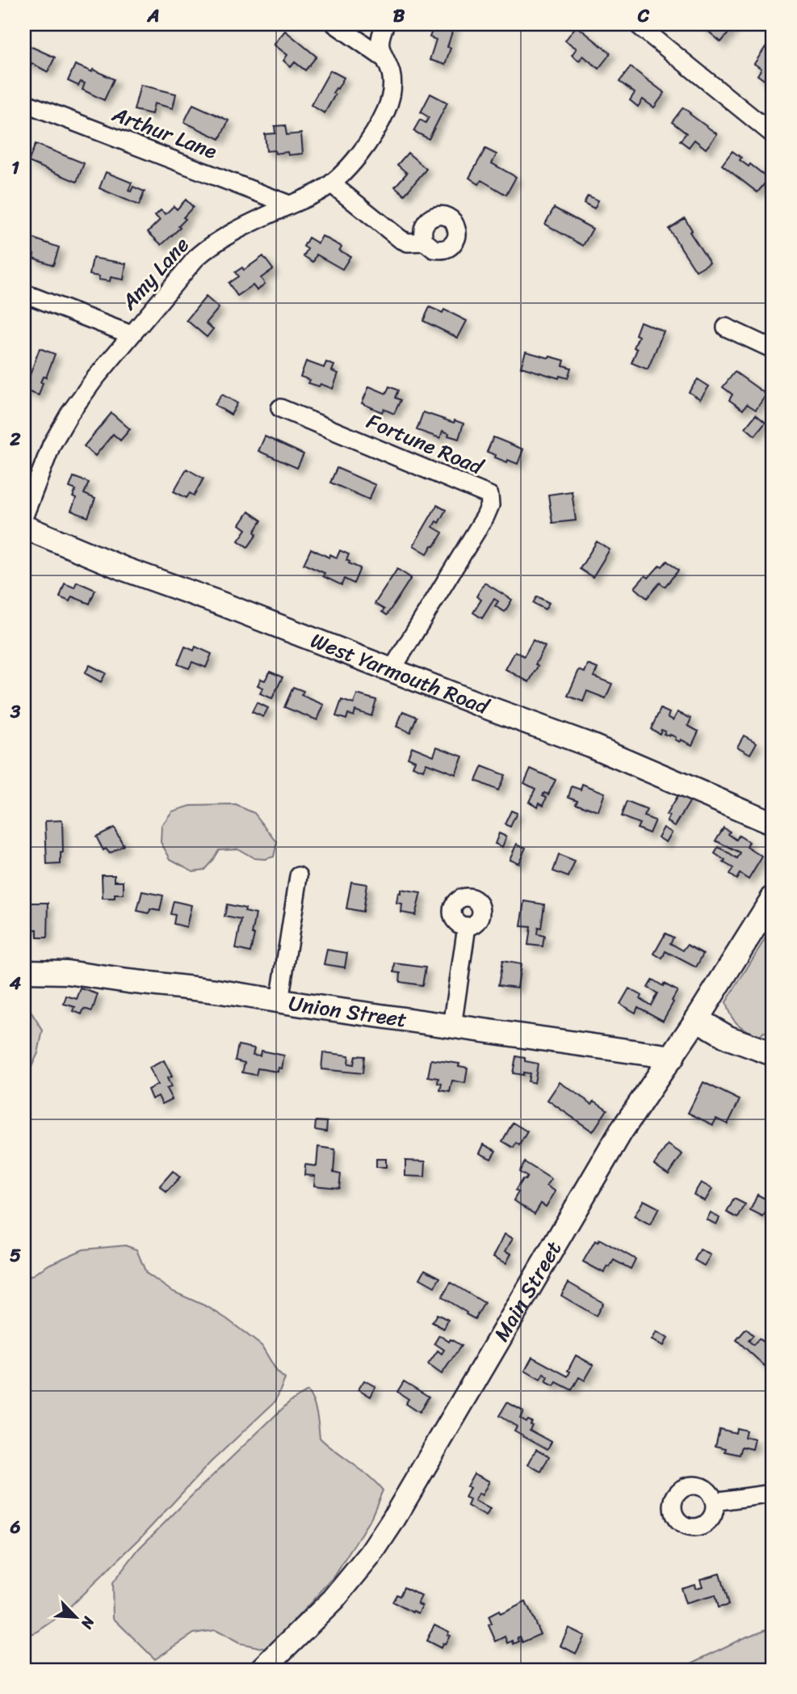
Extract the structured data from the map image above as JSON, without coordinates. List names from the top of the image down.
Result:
{
  "streets": {
    "main road": ["West Yarmouth Road", "Union Street", "Main Street"],
    "street": ["Arthur Lane", "Amy Lane", "Fortune Road"]
  },
  "crossings": [
    ["Arthur Lane", "Amy Lane"],
    ["Fortune Road", "West Yarmouth Road"],
    ["Union Street", "Main Street"]
  ],
  "north": "bottom right",
  "grid": {
    "columns": ["A", "B", "C"],
    "rows": [
      "1",
      "2",
      "3",
      "4",
      "5",
      "6"
    ]
  }
}
